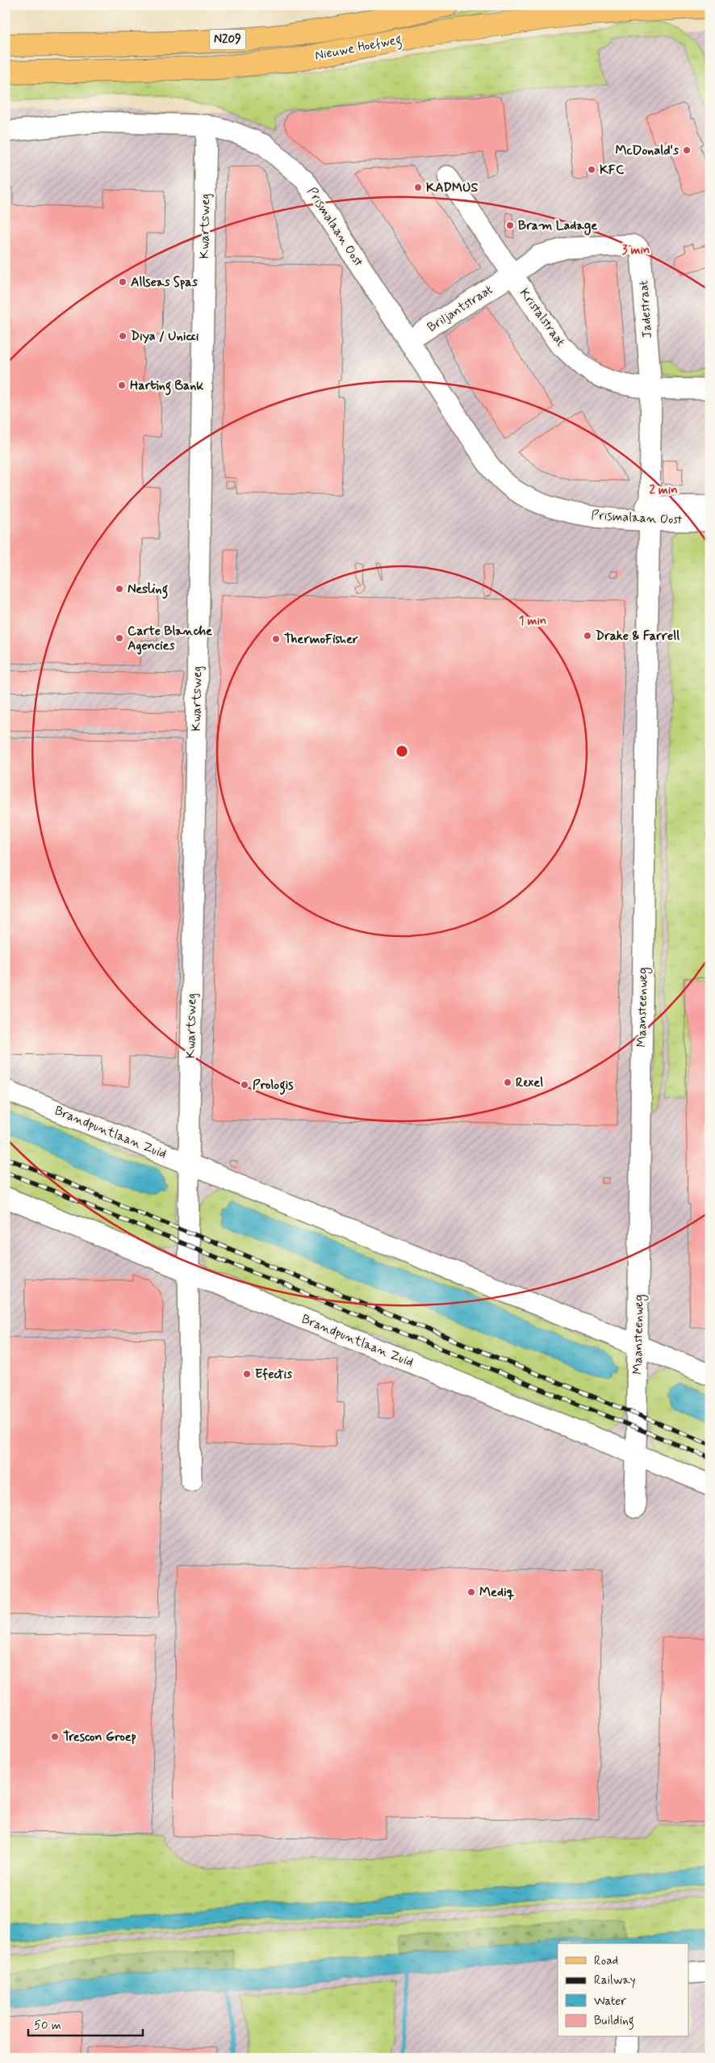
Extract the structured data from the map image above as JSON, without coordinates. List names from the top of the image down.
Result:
{
  "streets": {
    "main road": ["N209", "Nieuwe Hoefweg"],
    "street": [
      "Kwartsweg",
      "Prismalaan Oost",
      "Briljantstraat",
      "Jadestraat",
      "Kristalstraat",
      "Maansteenweg",
      "Brandpuntlaan Zuid"
    ]
  },
  "crossings": [
    ["Kwartsweg", "Prismalaan Oost"],
    ["Kwartsweg", "Brandpuntlaan Zuid"],
    ["Prismalaan Oost", "Briljantstraat"],
    ["Prismalaan Oost", "Jadestraat"],
    ["Prismalaan Oost", "Maansteenweg"],
    ["Briljantstraat", "Jadestraat"],
    ["Briljantstraat", "Kristalstraat"],
    ["Jadestraat", "Kristalstraat"],
    ["Jadestraat", "Maansteenweg"],
    ["Maansteenweg", "Brandpuntlaan Zuid"]
  ],
  "places": [
    "McDonald's",
    "KFC",
    "KADMUS",
    "Bram Ladage",
    "Allseas Spas",
    "Diya / Unicci",
    "Harting Bank",
    "Nesling",
    "Drake & Farrell",
    "Carte Blanche Agencies",
    "ThermoFisher",
    "Rexel",
    "Prologis",
    "Efectis",
    "Mediq",
    "Trescon Groep"
  ],
  "legend": [
    "Road",
    "Railway",
    "Water",
    "Building"
  ],
  "scale_bar": "50 m",
  "rings": ["3 min", "2 min", "1 min"]
}
